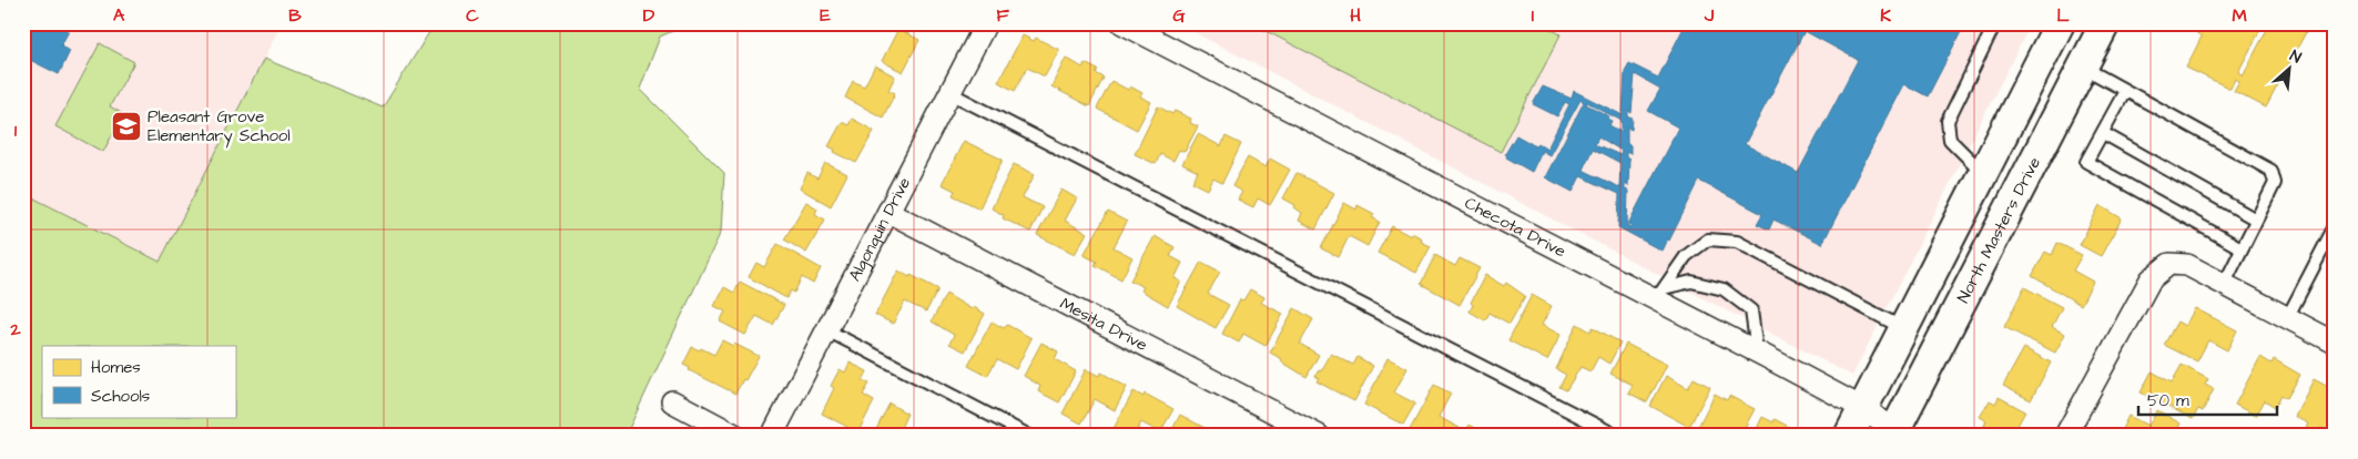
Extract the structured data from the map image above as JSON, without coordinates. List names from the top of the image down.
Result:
{
  "streets": {
    "main road": ["North Masters Drive"],
    "street": ["Checota Drive", "Algonquin Drive", "Mesita Drive"]
  },
  "crossings": [
    ["Checota Drive", "North Masters Drive"],
    ["Algonquin Drive", "Mesita Drive"]
  ],
  "places": {
    "school or university": ["Pleasant Grove Elementary School"]
  },
  "legend": ["Homes", "Schools"],
  "scale_bar": "50 m",
  "north": "top right",
  "grid": {
    "columns": [
      "A",
      "B",
      "C",
      "D",
      "E",
      "F",
      "G",
      "H",
      "I",
      "J",
      "K",
      "L",
      "M"
    ],
    "rows": ["1", "2"]
  }
}
